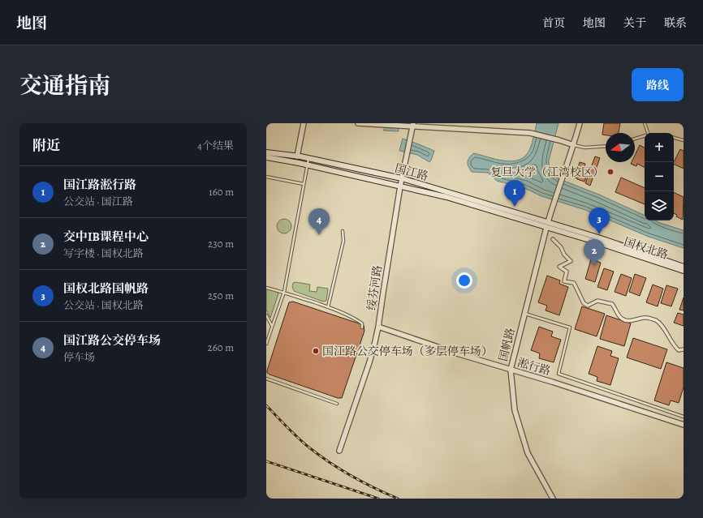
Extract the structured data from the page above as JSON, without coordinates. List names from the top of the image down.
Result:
{
  "streets": {
    "main road": ["国江路", "国权北路"],
    "street": ["绥芬河路", "国帆路", "淞行路"]
  },
  "crossings": [
    ["国江路", "国权北路"],
    ["国江路", "绥芬河路"],
    ["国江路", "国帆路"],
    ["国权北路", "国帆路"],
    ["绥芬河路", "淞行路"],
    ["国帆路", "淞行路"]
  ],
  "places": ["复旦大学（江湾校区）", "国江路公交停车场（多层停车场）"],
  "north": "left",
  "page": {
    "header": "地图",
    "nav": [
      "首页",
      "地图",
      "关于",
      "联系"
    ],
    "title": "交通指南",
    "buttons": "路线",
    "heading": ["附近", "4个结果"],
    "map_buttons": ["+", "−"],
    "list": [
      {
        "mark": "1",
        "name": "国江路淞行路",
        "note": "公交站 · 国江路",
        "value": "160 m"
      },
      {
        "mark": "2",
        "name": "交中IB课程中心",
        "note": "写字楼 · 国权北路",
        "value": "230 m"
      },
      {
        "mark": "3",
        "name": "国权北路国帆路",
        "note": "公交站 · 国权北路",
        "value": "250 m"
      },
      {
        "mark": "4",
        "name": "国江路公交停车场",
        "note": "停车场",
        "value": "260 m"
      }
    ],
    "pins": [
      "1",
      "3",
      "4",
      "2"
    ]
  }
}
